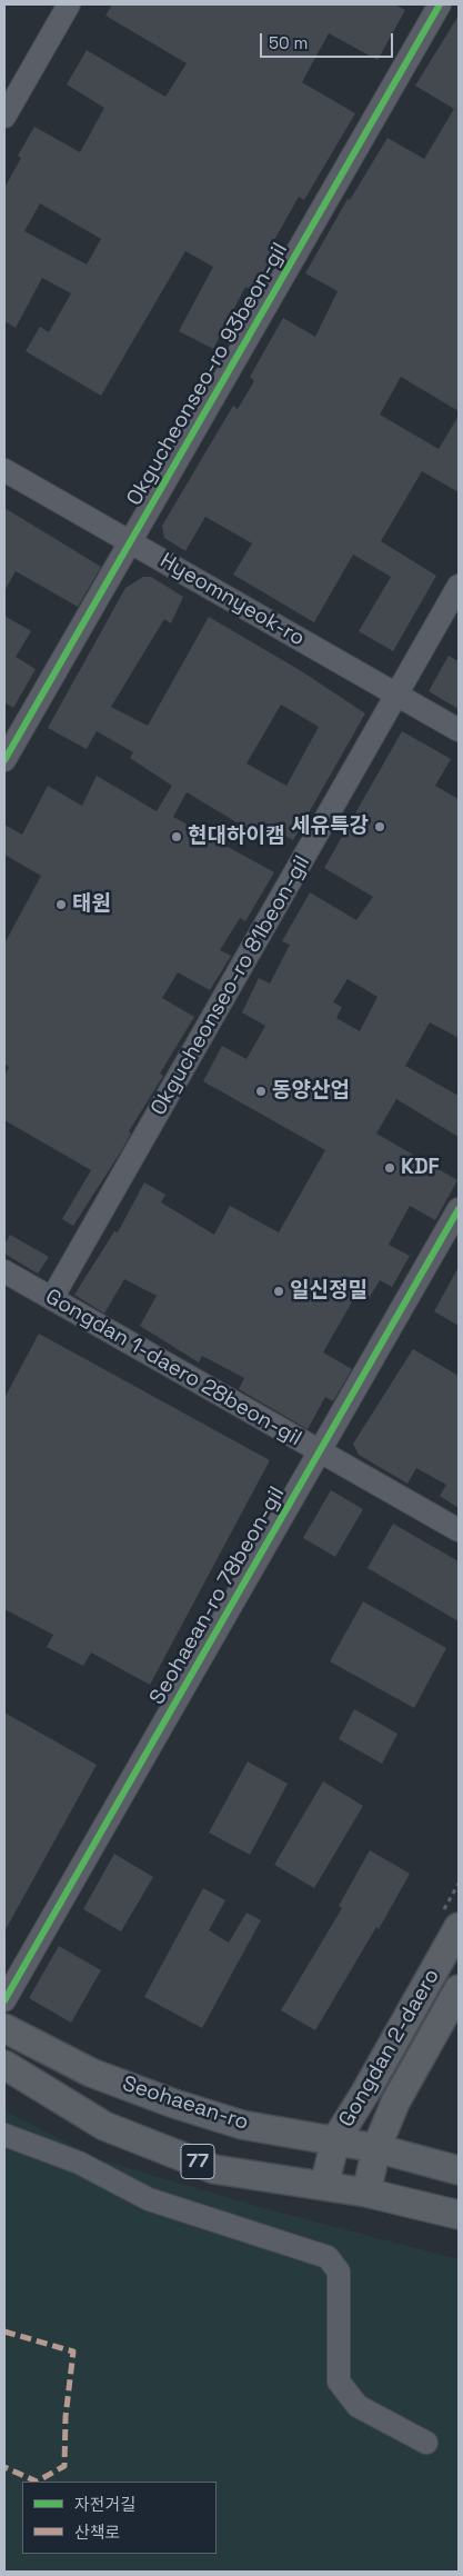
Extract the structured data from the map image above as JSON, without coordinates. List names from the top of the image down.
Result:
{
  "streets": {
    "main road": ["Gongdan 2-daero", "Seohaean-ro", "77"],
    "street": [
      "Okgucheonseo-ro 93beon-gil",
      "Hyeomnyeok-ro",
      "Okgucheonseo-ro 81beon-gil",
      "Gongdan 1-daero 28beon-gil",
      "Seohaean-ro 78beon-gil"
    ]
  },
  "crossings": [
    ["Okgucheonseo-ro 93beon-gil", "Hyeomnyeok-ro"],
    ["Hyeomnyeok-ro", "Okgucheonseo-ro 81beon-gil"],
    ["Okgucheonseo-ro 81beon-gil", "Gongdan 1-daero 28beon-gil"],
    ["Gongdan 1-daero 28beon-gil", "Seohaean-ro 78beon-gil"],
    ["Gongdan 2-daero", "Seohaean-ro"],
    ["Gongdan 2-daero", "77"]
  ],
  "places": [
    "세유특강",
    "현대하이캠",
    "태원",
    "동양산업",
    "KDF",
    "일신정밀"
  ],
  "legend": ["자전거길", "산책로"],
  "scale_bar": "50 m"
}
